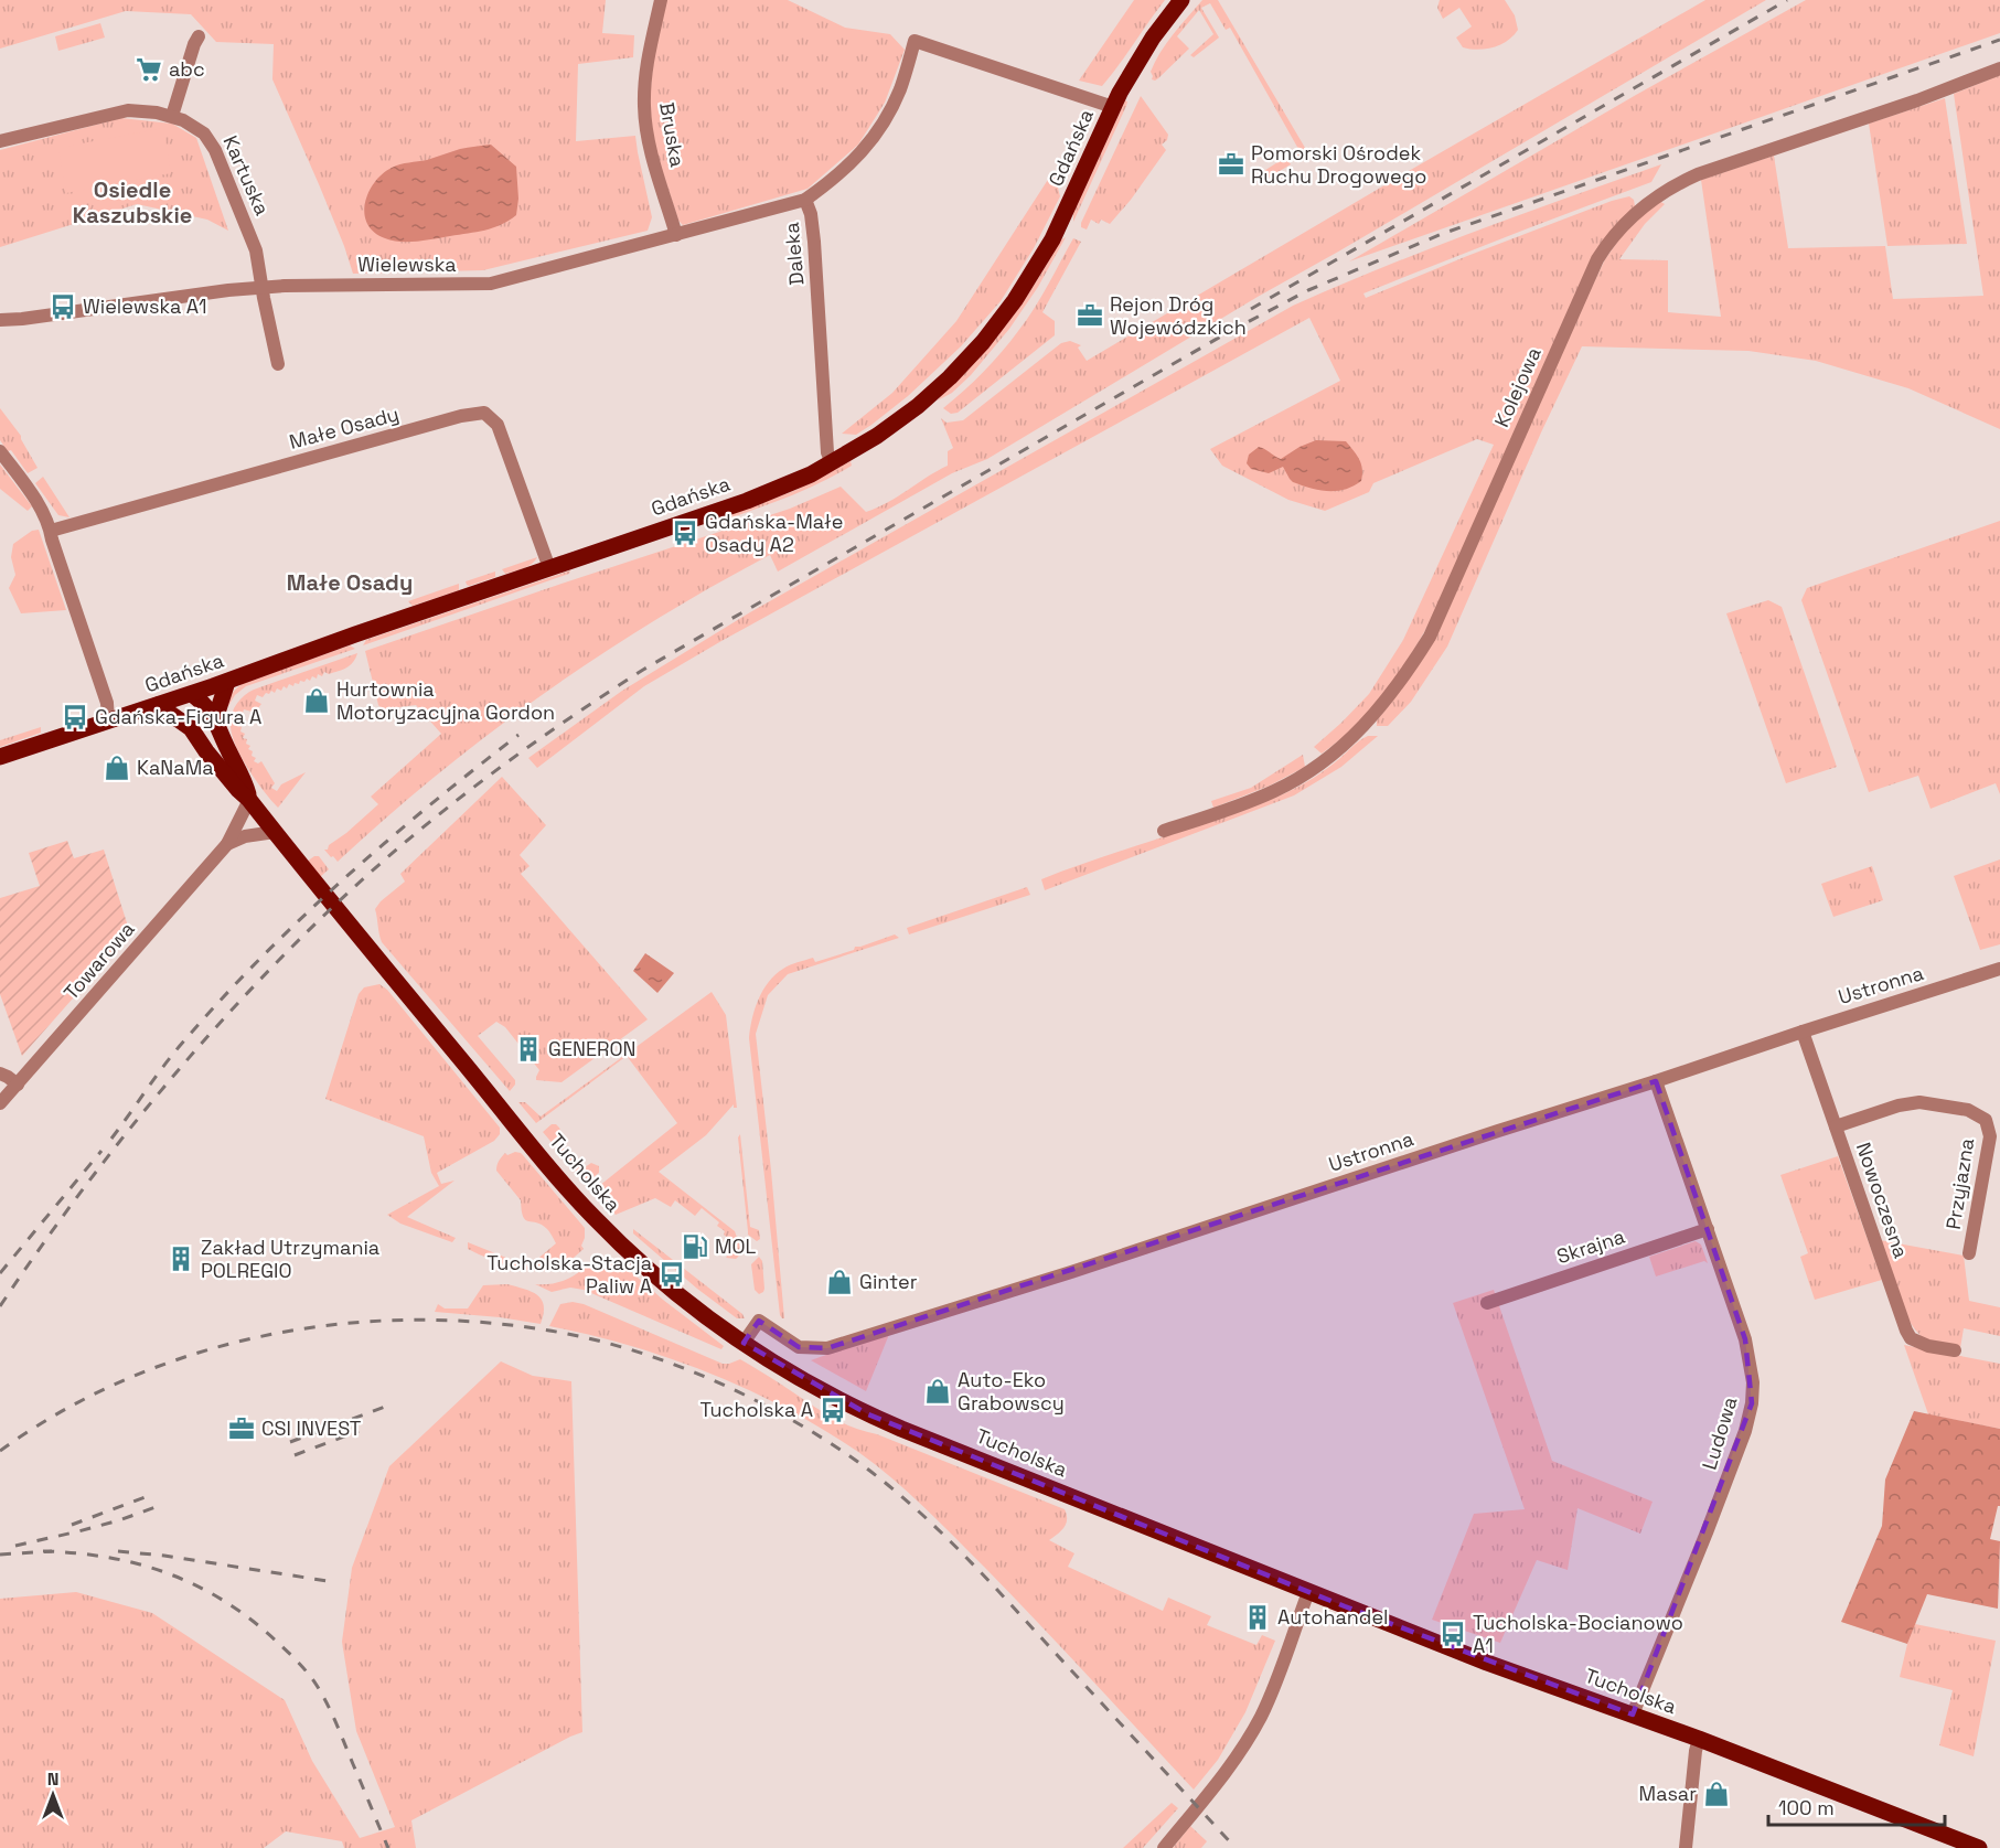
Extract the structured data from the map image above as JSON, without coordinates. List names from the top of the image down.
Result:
{
  "streets": {
    "main road": ["Gdańska", "Tucholska"],
    "street": [
      "Bruska",
      "Kartuska",
      "Daleka",
      "Wielewska",
      "Kolejowa",
      "Małe Osady",
      "Towarowa",
      "Ustronna",
      "Przyjazna",
      "Nowoczesna",
      "Skrajna",
      "Ludowa"
    ]
  },
  "crossings": [
    ["Bruska", "Wielewska"],
    ["Gdańska", "Daleka"],
    ["Gdańska", "Małe Osady"],
    ["Gdańska", "Tucholska"],
    ["Kartuska", "Wielewska"],
    ["Daleka", "Wielewska"],
    ["Towarowa", "Tucholska"],
    ["Ustronna", "Tucholska"],
    ["Ustronna", "Nowoczesna"],
    ["Ustronna", "Ludowa"],
    ["Tucholska", "Ludowa"],
    ["Przyjazna", "Nowoczesna"],
    ["Skrajna", "Ludowa"]
  ],
  "districts": ["Osiedle Kaszubskie", "Małe Osady"],
  "places": {
    "supermarket": ["abc"],
    "office": ["Pomorski Ośrodek Ruchu Drogowego", "Rejon Dróg Wojewódzkich", "CSI INVEST"],
    "bus stop": [
      "Wielewska A1",
      "Gdańska-Małe Osady A2",
      "Gdańska-Figura A",
      "Tucholska-Stacja Paliw A",
      "Tucholska A",
      "Tucholska-Bocianowo A1"
    ],
    "shop": [
      "Hurtownia Motoryzacyjna Gordon",
      "KaNaMa",
      "Ginter",
      "Auto-Eko Grabowscy",
      "Masar"
    ],
    "building": ["GENERON", "Zakład Utrzymania POLREGIO", "Autohandel"],
    "fuel station": ["MOL"]
  },
  "scale_bar": "100 m",
  "north": "top"
}
